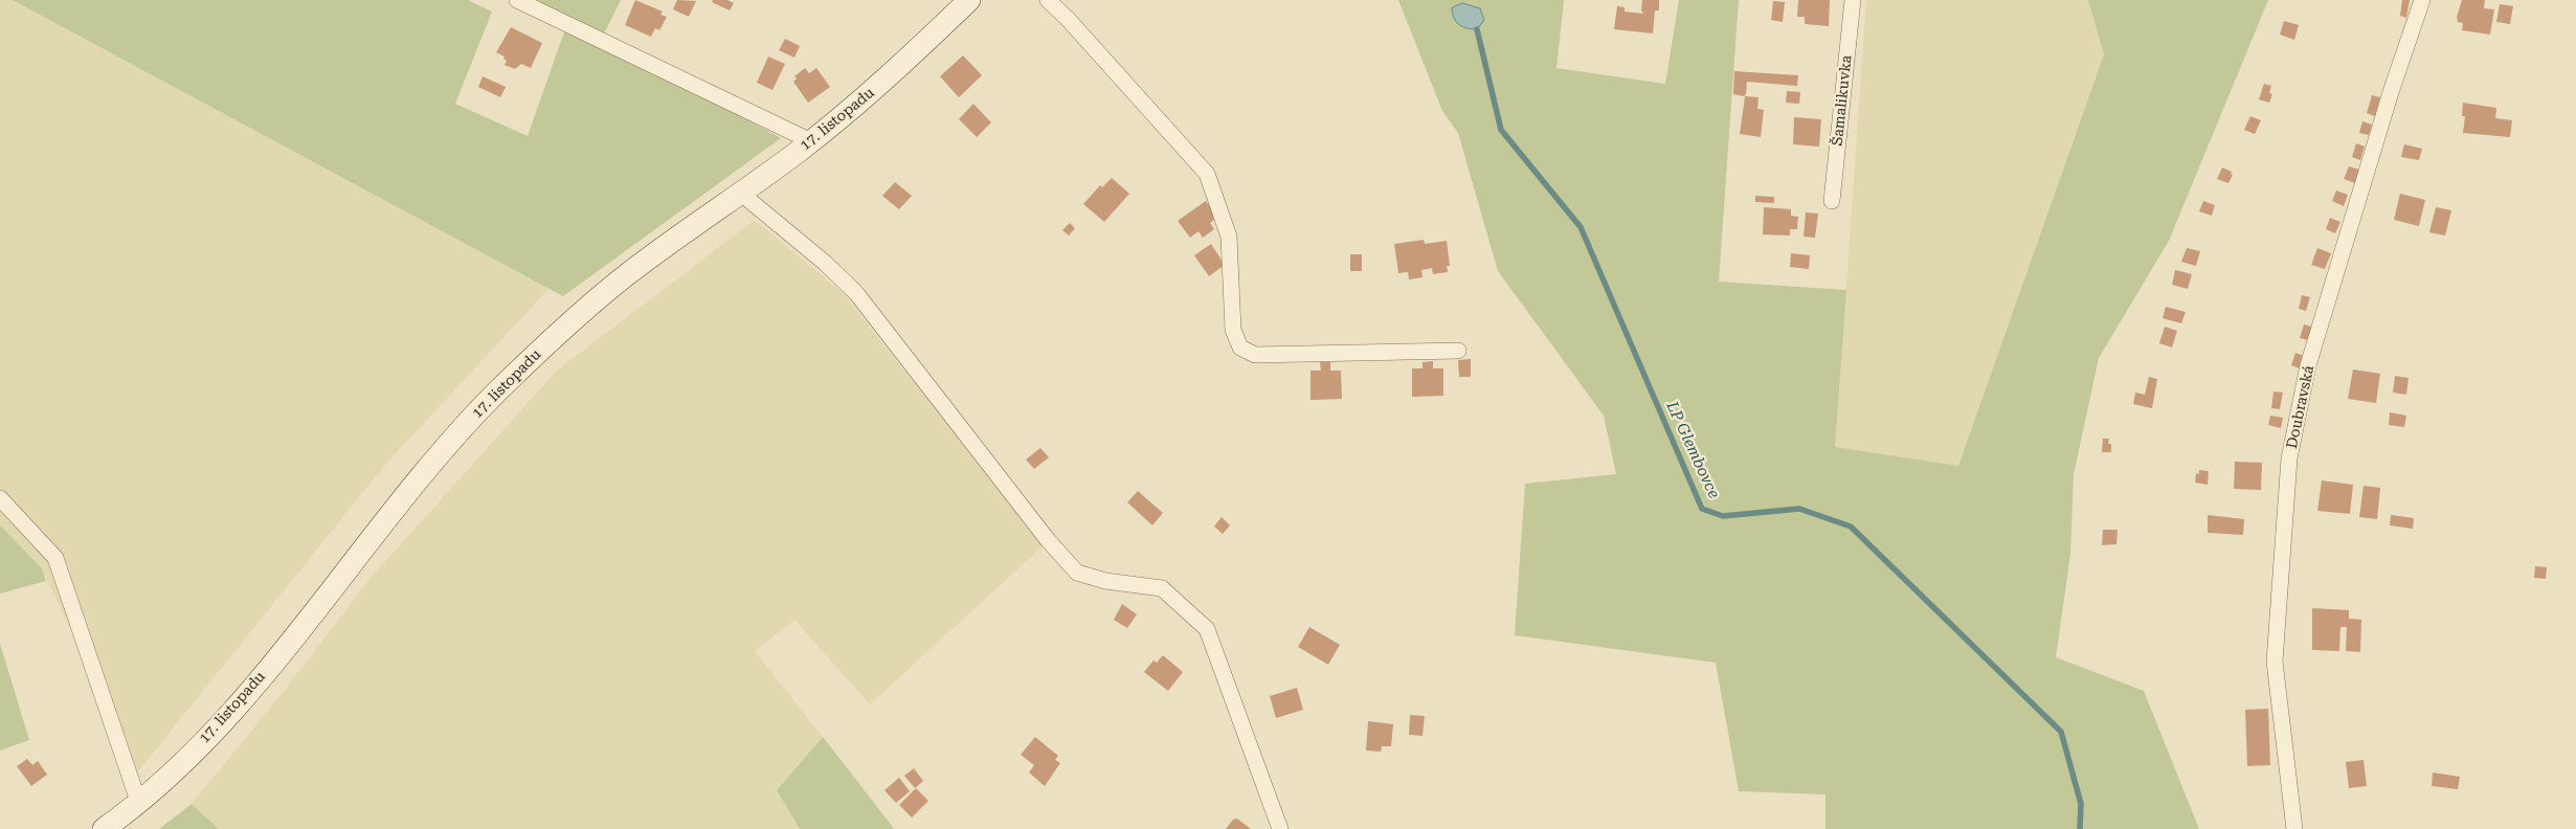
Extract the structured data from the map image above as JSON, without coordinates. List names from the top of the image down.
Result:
{
  "streets": {
    "main road": ["17. listopadu"],
    "street": ["Šamalikuvka", "Doubravská"]
  },
  "water": ["LP Glembovce"]
}
